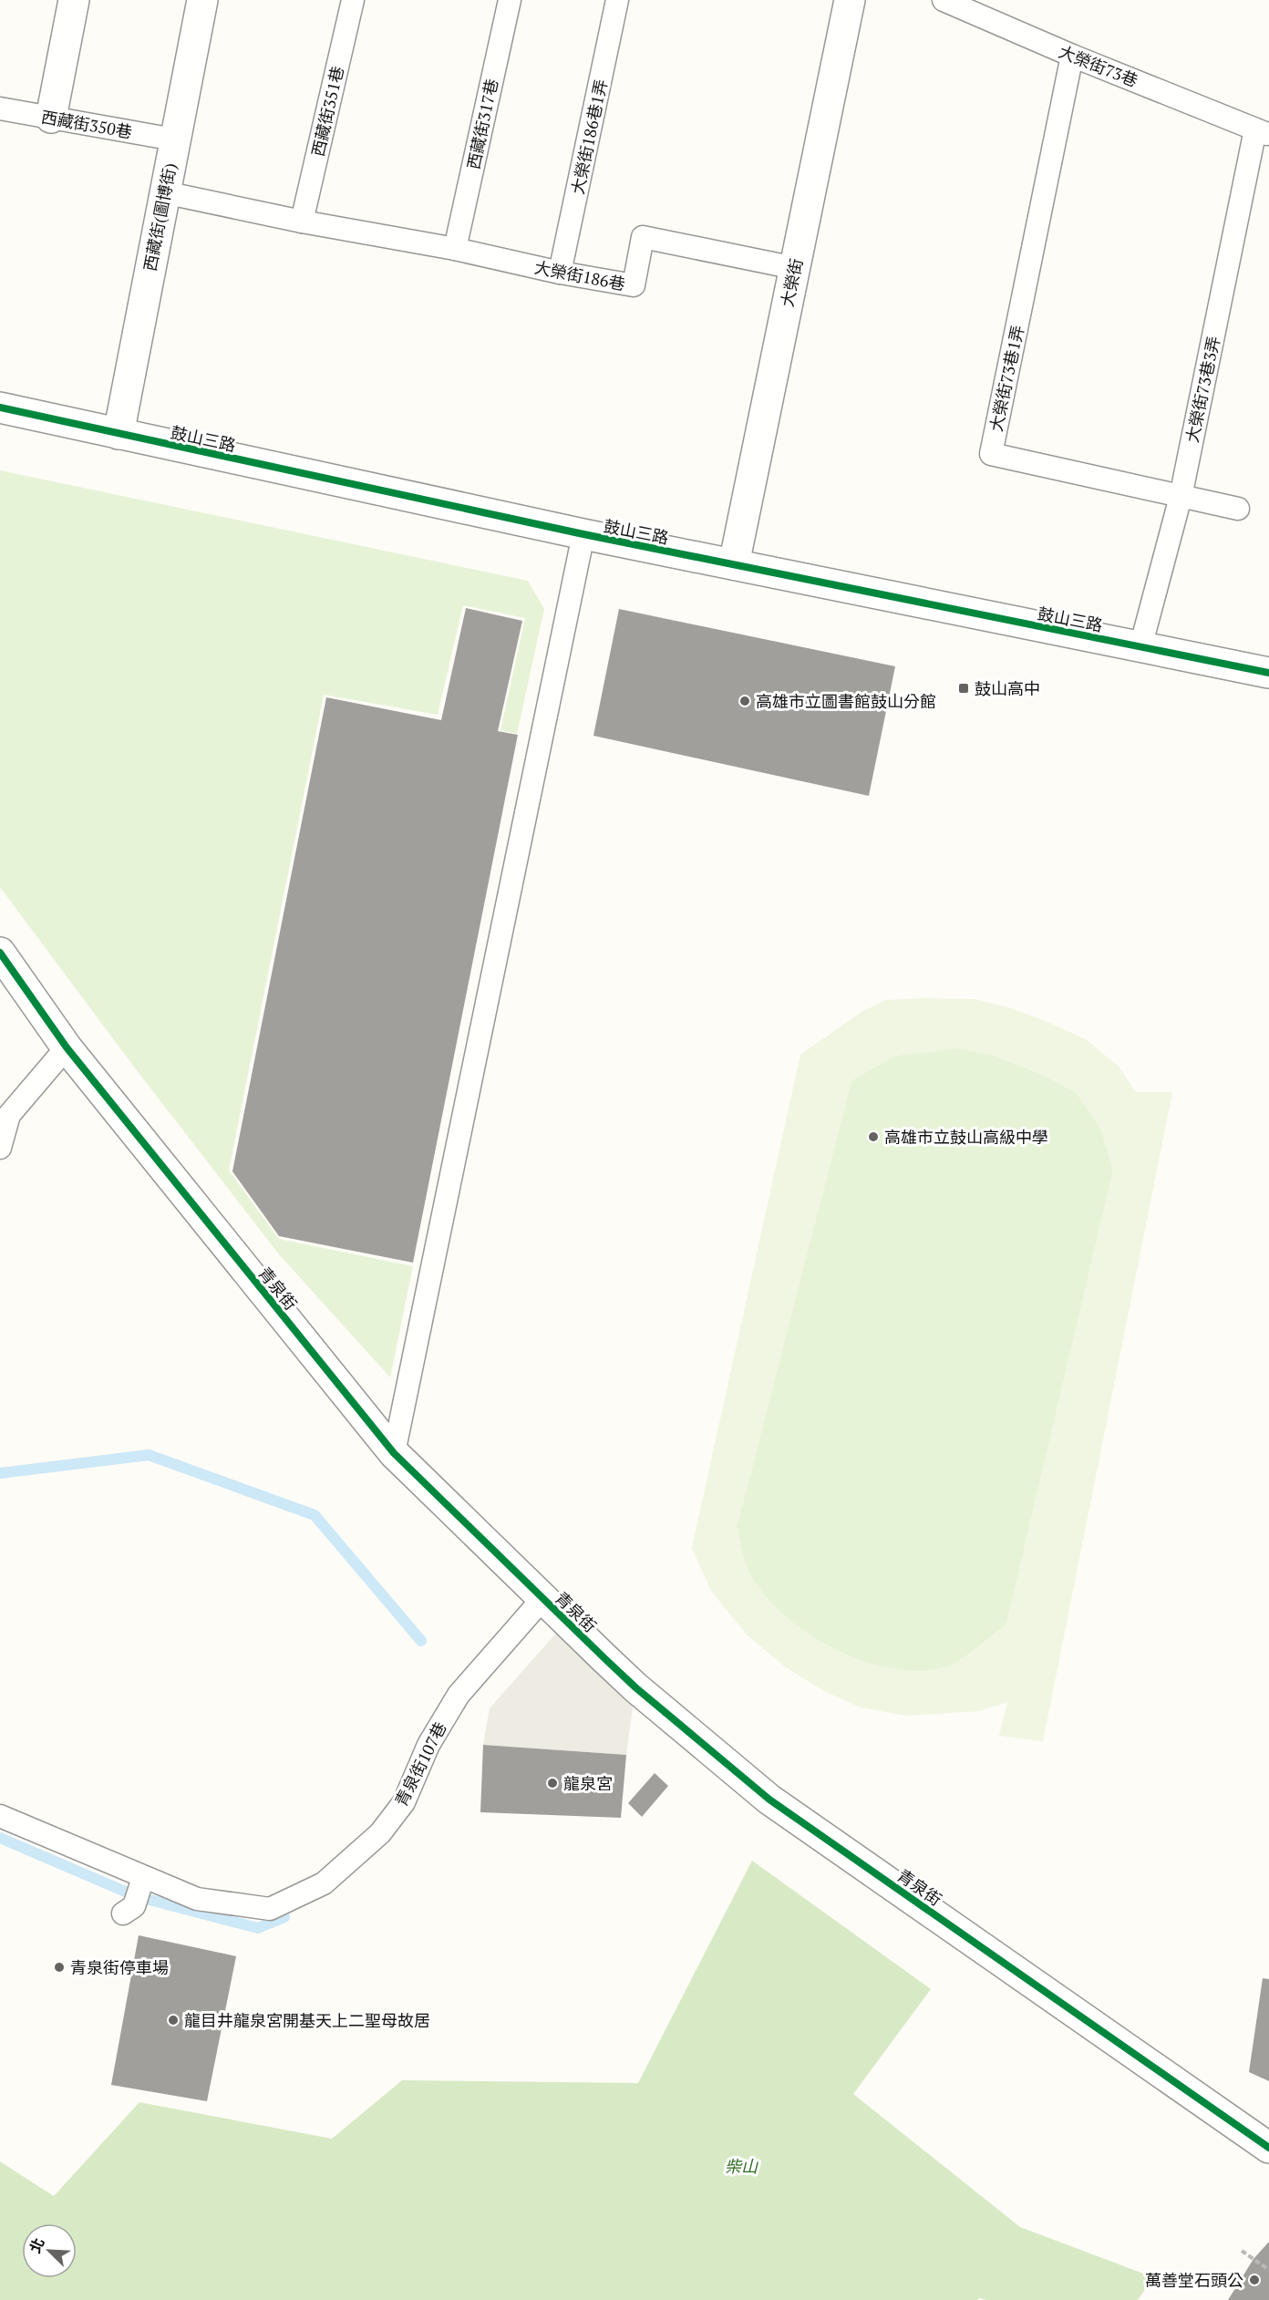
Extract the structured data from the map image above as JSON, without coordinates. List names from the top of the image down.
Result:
{
  "streets": {
    "street": [
      "西藏街(圖博街)",
      "大榮街",
      "鼓山三路",
      "青泉街"
    ],
    "lane": [
      "大榮街73巷",
      "西藏街351巷",
      "西藏街350巷",
      "西藏街317巷",
      "大榮街186巷1弄",
      "大榮街186巷",
      "大榮街73巷1弄",
      "大榮街73巷3弄",
      "青泉街107巷"
    ]
  },
  "crossings": [
    ["大榮街73巷", "大榮街73巷1弄"],
    ["大榮街73巷", "大榮街73巷3弄"],
    ["西藏街350巷", "西藏街(圖博街)"],
    ["西藏街317巷", "大榮街186巷"],
    ["大榮街186巷1弄", "大榮街186巷"],
    ["西藏街(圖博街)", "鼓山三路"],
    ["大榮街186巷", "大榮街"],
    ["大榮街", "鼓山三路"],
    ["大榮街73巷1弄", "大榮街73巷3弄"],
    ["大榮街73巷3弄", "鼓山三路"],
    ["青泉街", "青泉街107巷"]
  ],
  "parks": ["柴山"],
  "places": {
    "transit": ["鼓山高中"],
    "other": [
      "高雄市立圖書館鼓山分館",
      "高雄市立鼓山高級中學",
      "龍泉宮",
      "青泉街停車場",
      "龍目井龍泉宮開基天上二聖母故居",
      "萬善堂石頭公"
    ]
  },
  "north": "top left"
}
